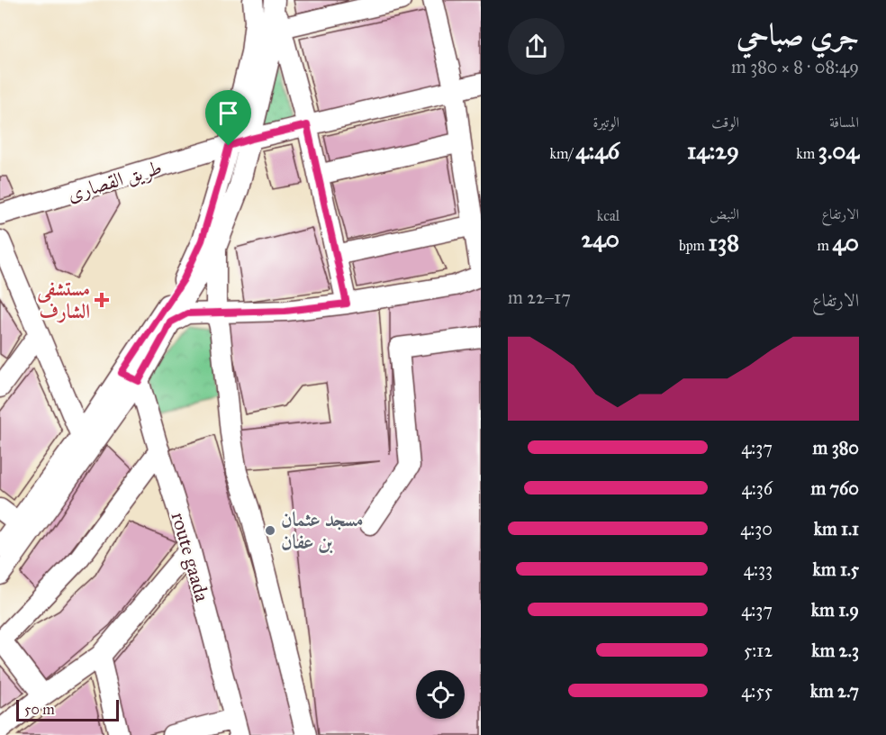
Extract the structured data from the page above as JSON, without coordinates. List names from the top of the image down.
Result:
{
  "streets": {
    "street": ["طريق القصارى", "route gaada"]
  },
  "places": {
    "health": ["مستشفى الشارف"],
    "other": ["مسجد عثمان بن عفان"]
  },
  "scale_bar": "50 m",
  "page": {
    "heading": ["جري صباحي", "08:49 · 8 × 380 m"],
    "stats": [
      ["المسافة", "3.04 km"],
      ["الوقت", "14:29"],
      ["الوتيرة", "4:46 /km"],
      ["الارتفاع", "40 m"],
      ["النبض", "138 bpm"],
      ["kcal", "240"]
    ],
    "chart": ["الارتفاع", "17–22 m"],
    "list": [
      {
        "name": "380 m",
        "note": "4:37"
      },
      {
        "name": "760 m",
        "note": "4:36"
      },
      {
        "name": "1.1 km",
        "note": "4:30"
      },
      {
        "name": "1.5 km",
        "note": "4:33"
      },
      {
        "name": "1.9 km",
        "note": "4:37"
      },
      {
        "name": "2.3 km",
        "note": "5:12"
      },
      {
        "name": "2.7 km",
        "note": "4:55"
      }
    ],
    "scale": "50 m"
  }
}
